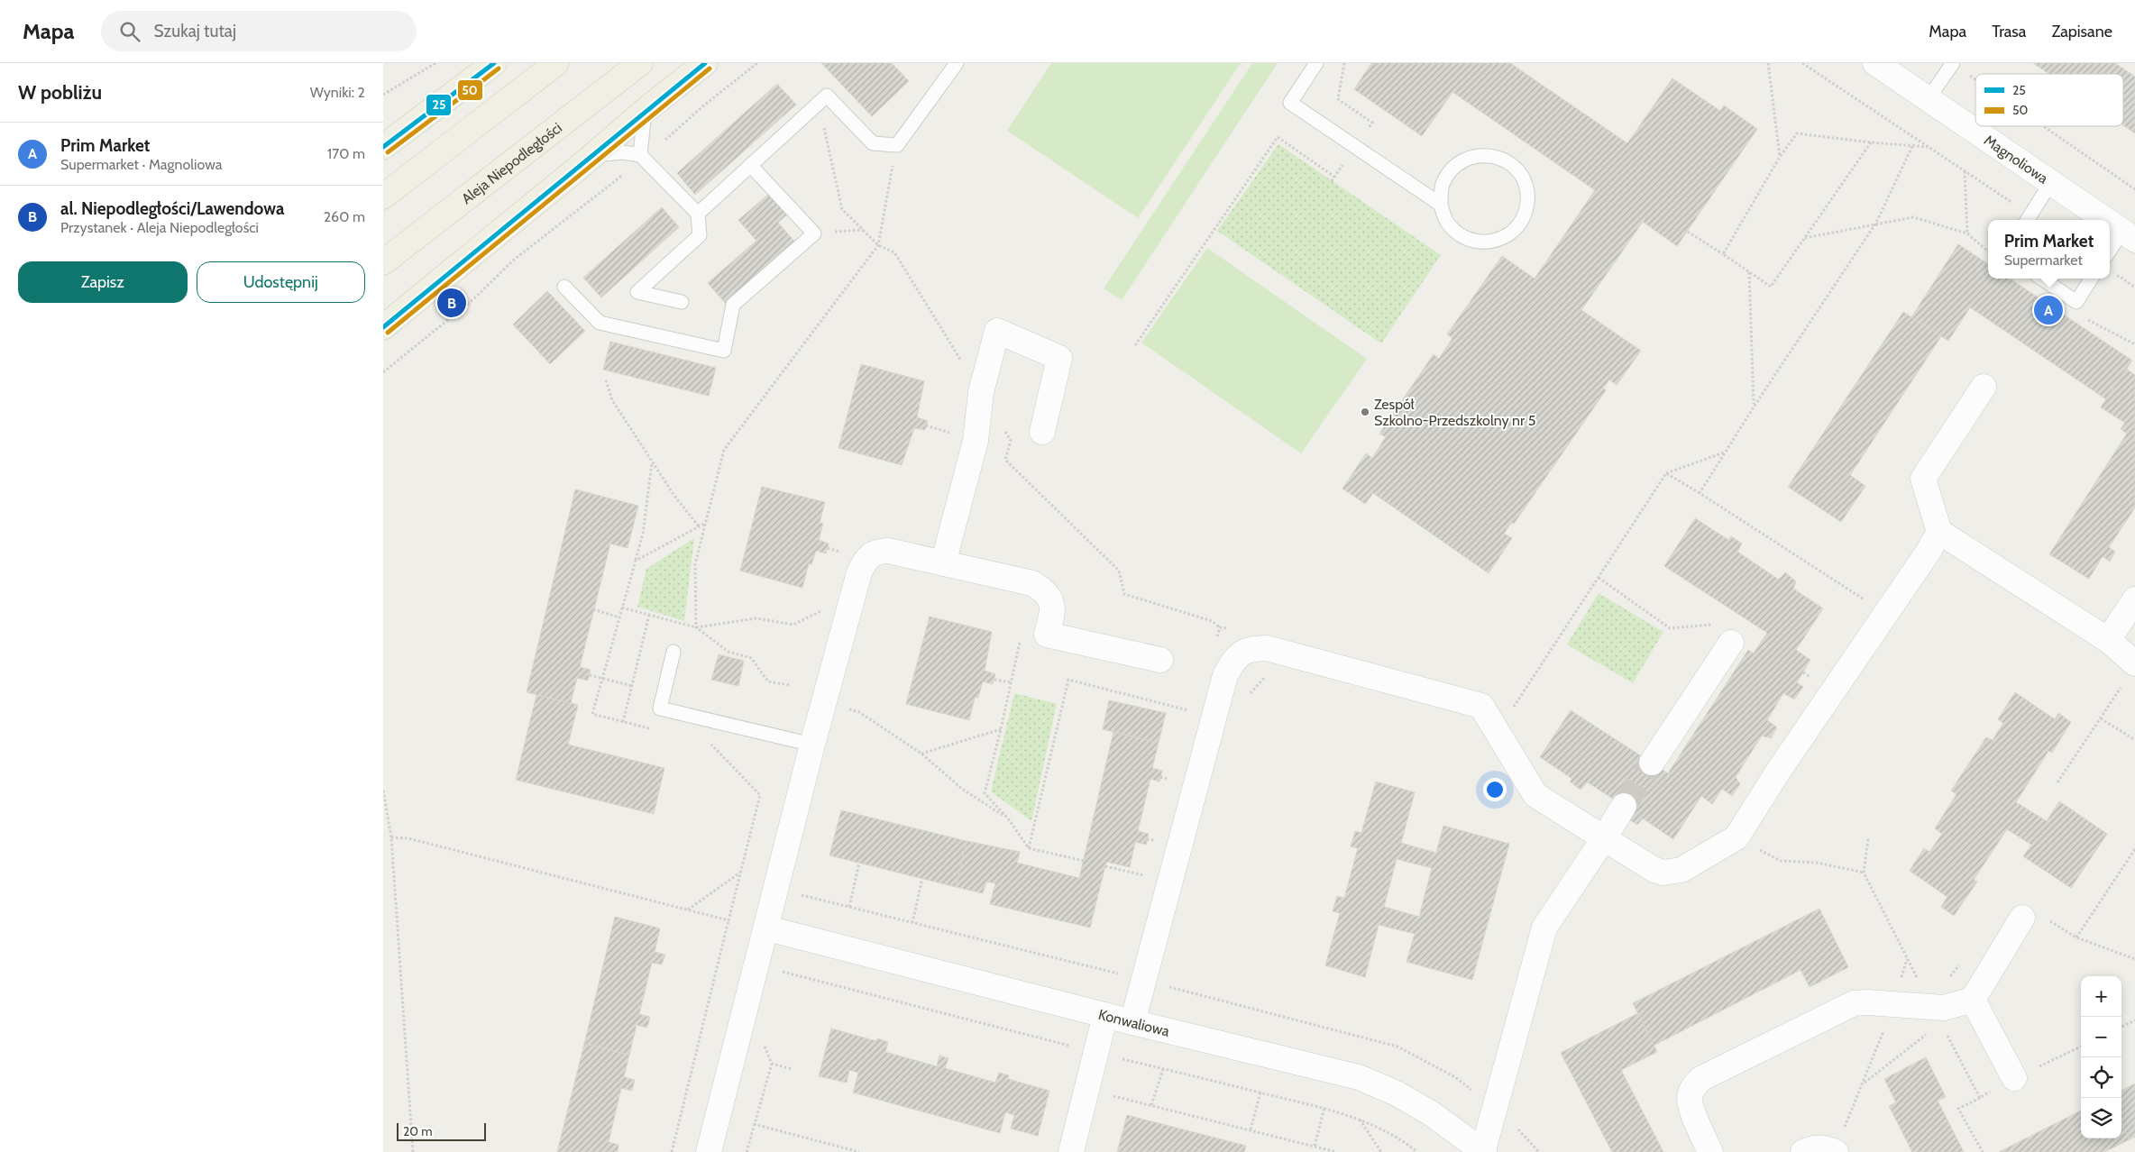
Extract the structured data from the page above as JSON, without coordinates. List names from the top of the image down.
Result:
{
  "streets": {
    "main road": ["Aleja Niepodległości"],
    "street": ["Magnoliowa", "Konwaliowa"]
  },
  "places": ["Zespół Szkolno-Przedszkolny nr 5"],
  "lines": ["transit line 25", "transit line 50"],
  "legend": ["25", "50"],
  "scale_bar": "20 m",
  "page": {
    "header": "Mapa",
    "search": "Szukaj tutaj",
    "nav": ["Mapa", "Trasa", "Zapisane"],
    "heading": ["W pobliżu", "Wyniki: 2"],
    "list": [
      {
        "mark": "A",
        "name": "Prim Market",
        "note": "Supermarket · Magnoliowa",
        "value": "170 m"
      },
      {
        "mark": "B",
        "name": "al. Niepodległości/Lawendowa",
        "note": "Przystanek · Aleja Niepodległości",
        "value": "260 m"
      }
    ],
    "popup": ["Prim Market", "Supermarket"],
    "buttons": ["Zapisz", "Udostępnij"],
    "pins": ["B", "A"],
    "map_buttons": ["+", "−"],
    "scale": "20 m"
  }
}
